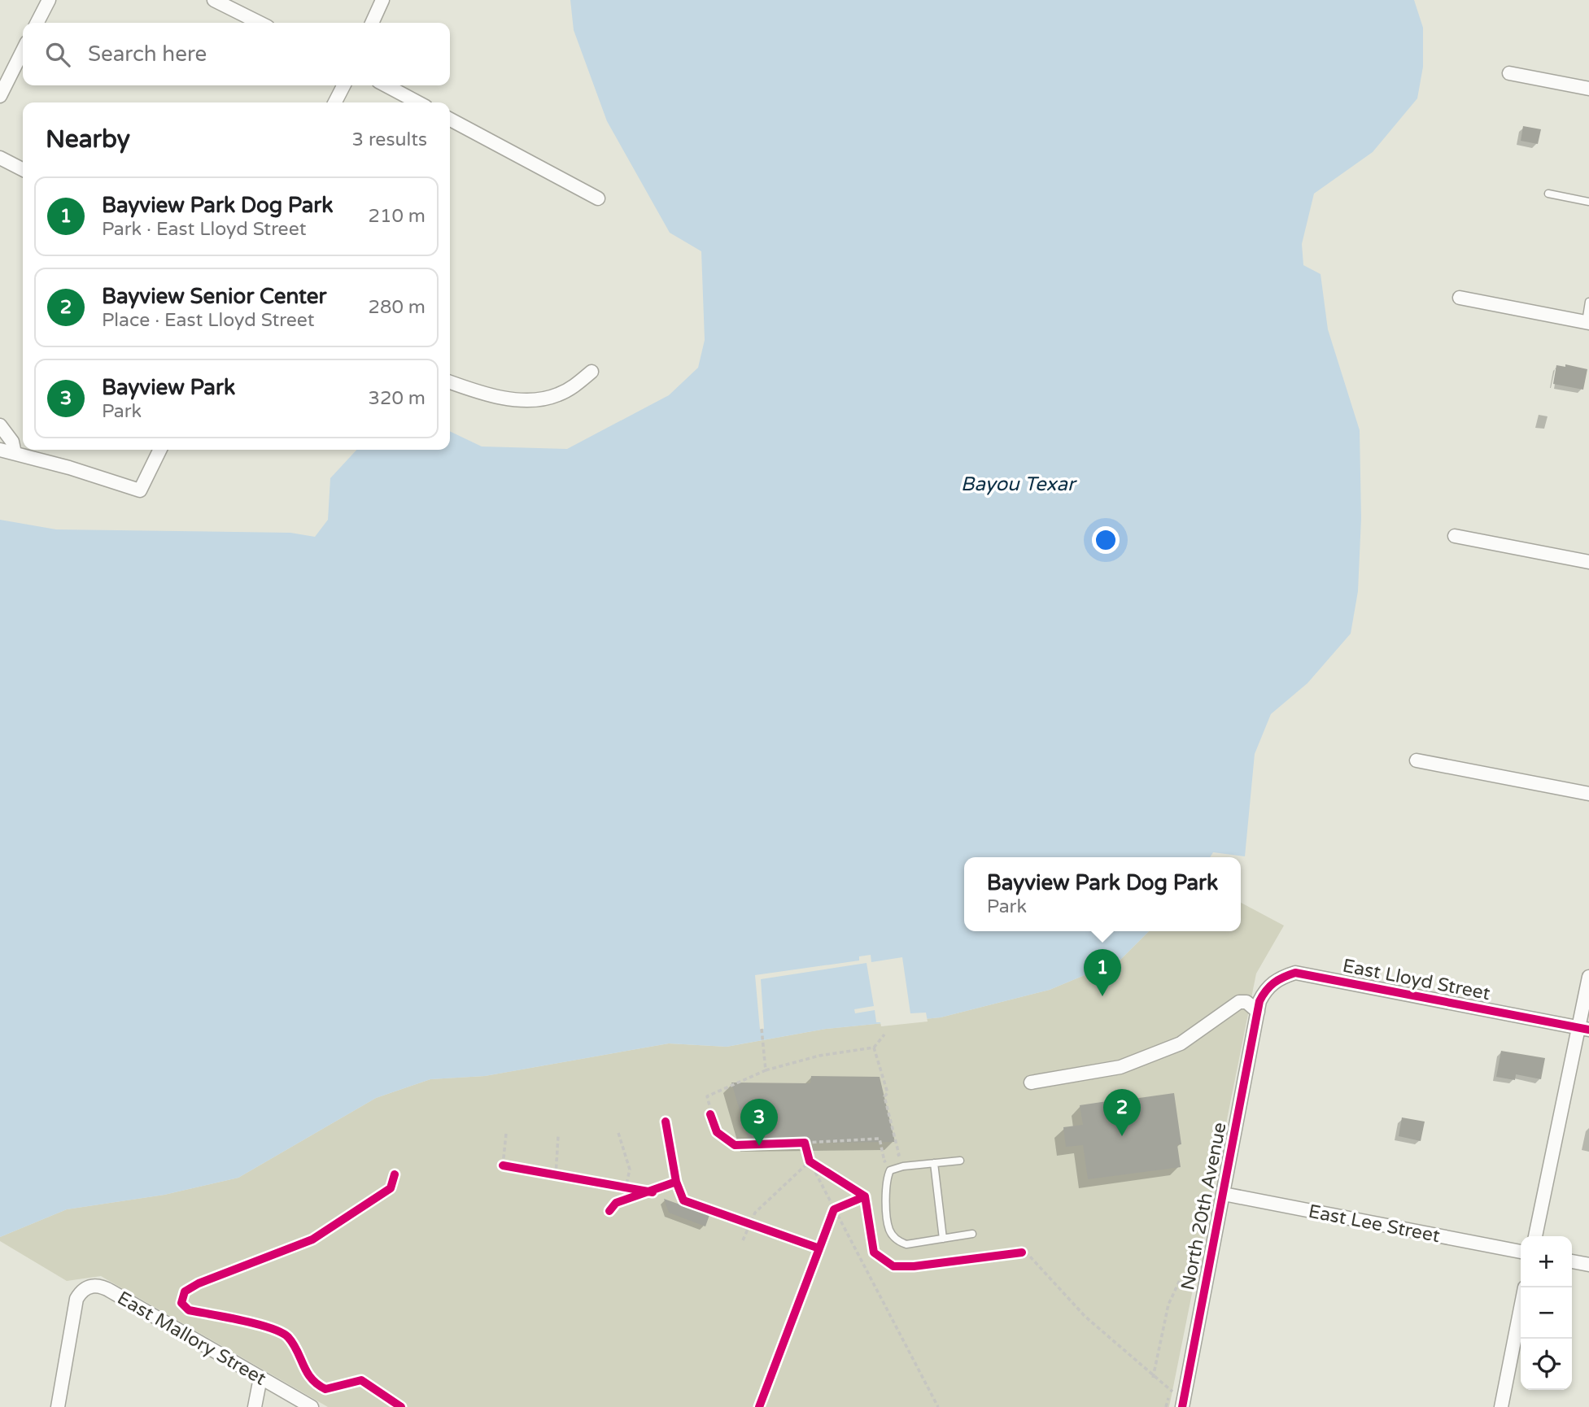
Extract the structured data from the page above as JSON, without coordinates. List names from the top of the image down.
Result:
{
  "streets": {
    "street": [
      "East Lloyd Street",
      "North 20th Avenue",
      "East Lee Street",
      "East Mallory Street"
    ]
  },
  "crossings": [
    ["East Lloyd Street", "North 20th Avenue"],
    ["North 20th Avenue", "East Lee Street"]
  ],
  "water": ["Bayou Texar"],
  "page": {
    "search": "Search here",
    "heading": ["Nearby", "3 results"],
    "list": [
      {
        "mark": "1",
        "name": "Bayview Park Dog Park",
        "note": "Park · East Lloyd Street",
        "value": "210 m"
      },
      {
        "mark": "2",
        "name": "Bayview Senior Center",
        "note": "Place · East Lloyd Street",
        "value": "280 m"
      },
      {
        "mark": "3",
        "name": "Bayview Park",
        "note": "Park",
        "value": "320 m"
      }
    ],
    "popup": ["Bayview Park Dog Park", "Park"],
    "pins": ["1", "2", "3"],
    "map_buttons": ["+", "−"]
  }
}
